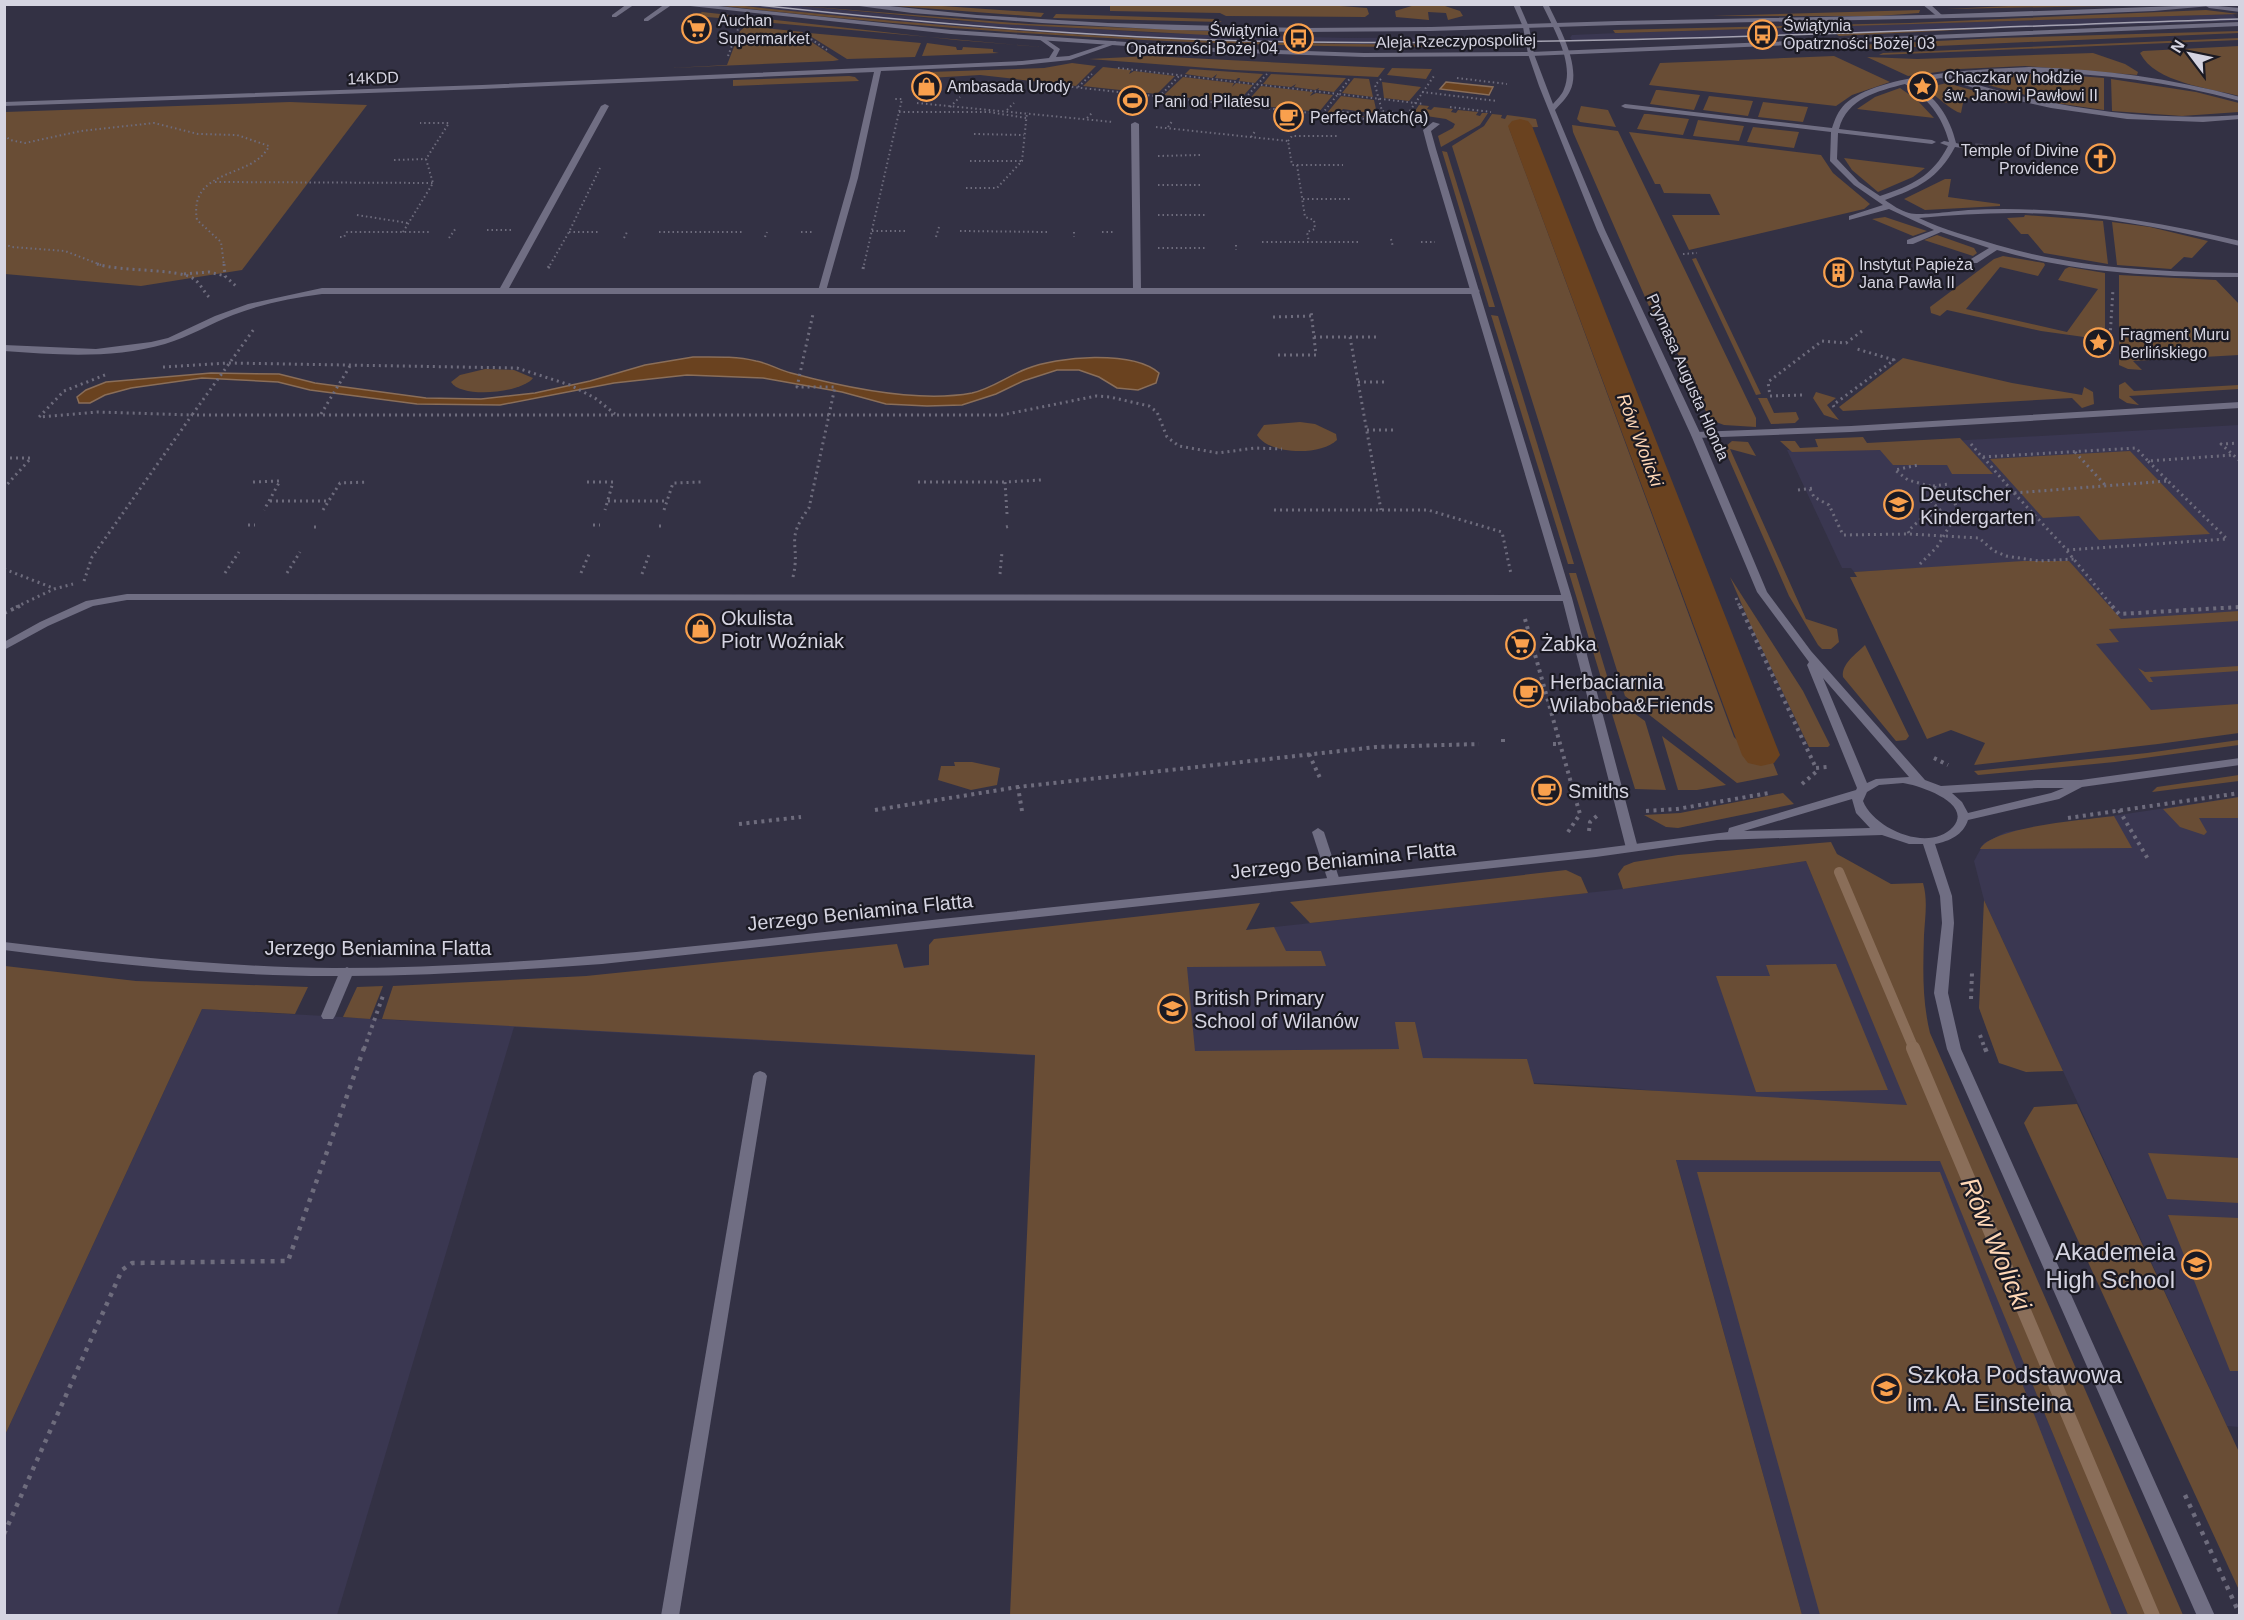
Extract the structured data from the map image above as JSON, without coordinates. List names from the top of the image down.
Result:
{
  "streets": {
    "street": [
      "Aleja Rzeczypospolitej",
      "14KDD",
      "Prymasa Augusta Hlonda",
      "Jerzego Beniamina Flatta"
    ]
  },
  "crossings": [
    ["Aleja Rzeczypospolitej", "14KDD"],
    ["Aleja Rzeczypospolitej", "Prymasa Augusta Hlonda"],
    ["Prymasa Augusta Hlonda", "Jerzego Beniamina Flatta"]
  ],
  "water": ["Rów Wolicki"],
  "places": {
    "supermarket": ["Auchan Supermarket", "Żabka"],
    "bus stop": ["Świątynia Opatrzności Bożej 03", "Świątynia Opatrzności Bożej 04"],
    "shop": ["Ambasada Urody", "Okulista Piotr Woźniak"],
    "place": ["Chaczkar w hołdzie św. Janowi Pawłowi II", "Fragment Muru Berlińskiego"],
    "sports": ["Pani od Pilatesu"],
    "cafe": ["Perfect Match(a)", "Herbaciarnia Wilaboba&Friends", "Smiths"],
    "church": ["Temple of Divine Providence"],
    "building": ["Instytut Papieża Jana Pawła II"],
    "school or university": [
      "Deutscher Kindergarten",
      "British Primary School of Wilanów",
      "Akademeia High School",
      "Szkoła Podstawowa im. A. Einsteina"
    ]
  },
  "north": "top left"
}
